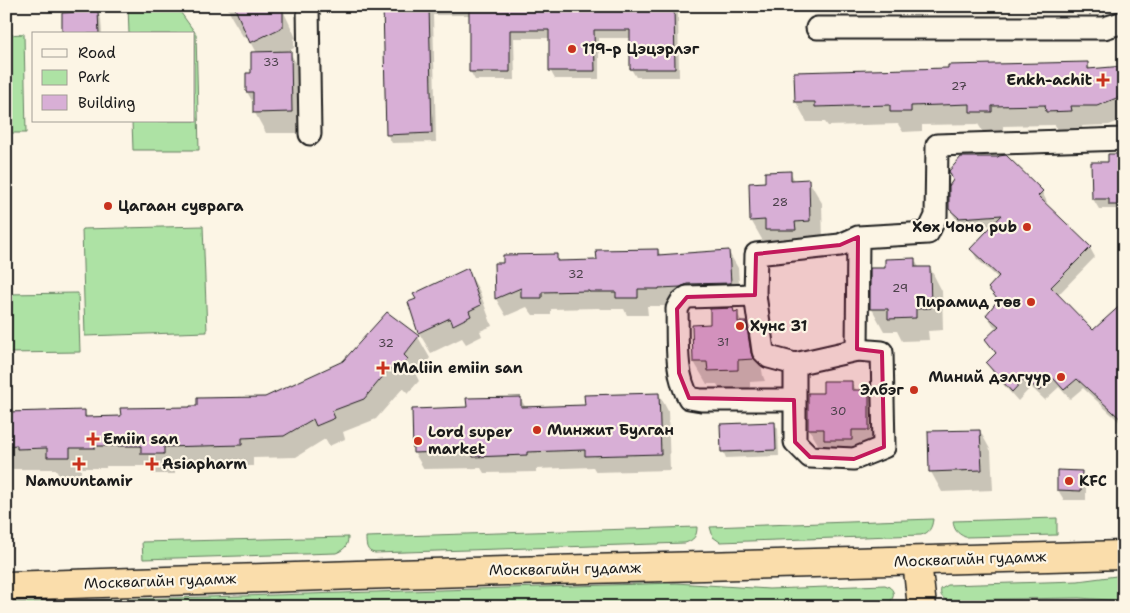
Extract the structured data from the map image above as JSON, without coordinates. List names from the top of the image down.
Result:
{
  "streets": {
    "highway": ["Москвагийн гудамж"]
  },
  "places": {
    "other": [
      "119-р Цэцэрлэг",
      "Цагаан суврага",
      "Хөх Чоно pub",
      "Пирамид төв",
      "Хүнс 31",
      "Миний дэлгүүр",
      "Элбэг",
      "Минжит Булган",
      "Lord super market",
      "KFC"
    ],
    "health": [
      "Enkh-achit",
      "Maliin emiin san",
      "Emiin san",
      "Namuuntamir",
      "Asiapharm"
    ]
  },
  "house_numbers": [
    "33",
    "27",
    "28",
    "32",
    "29",
    "31",
    "32",
    "30"
  ],
  "legend": ["Road", "Park", "Building"]
}
